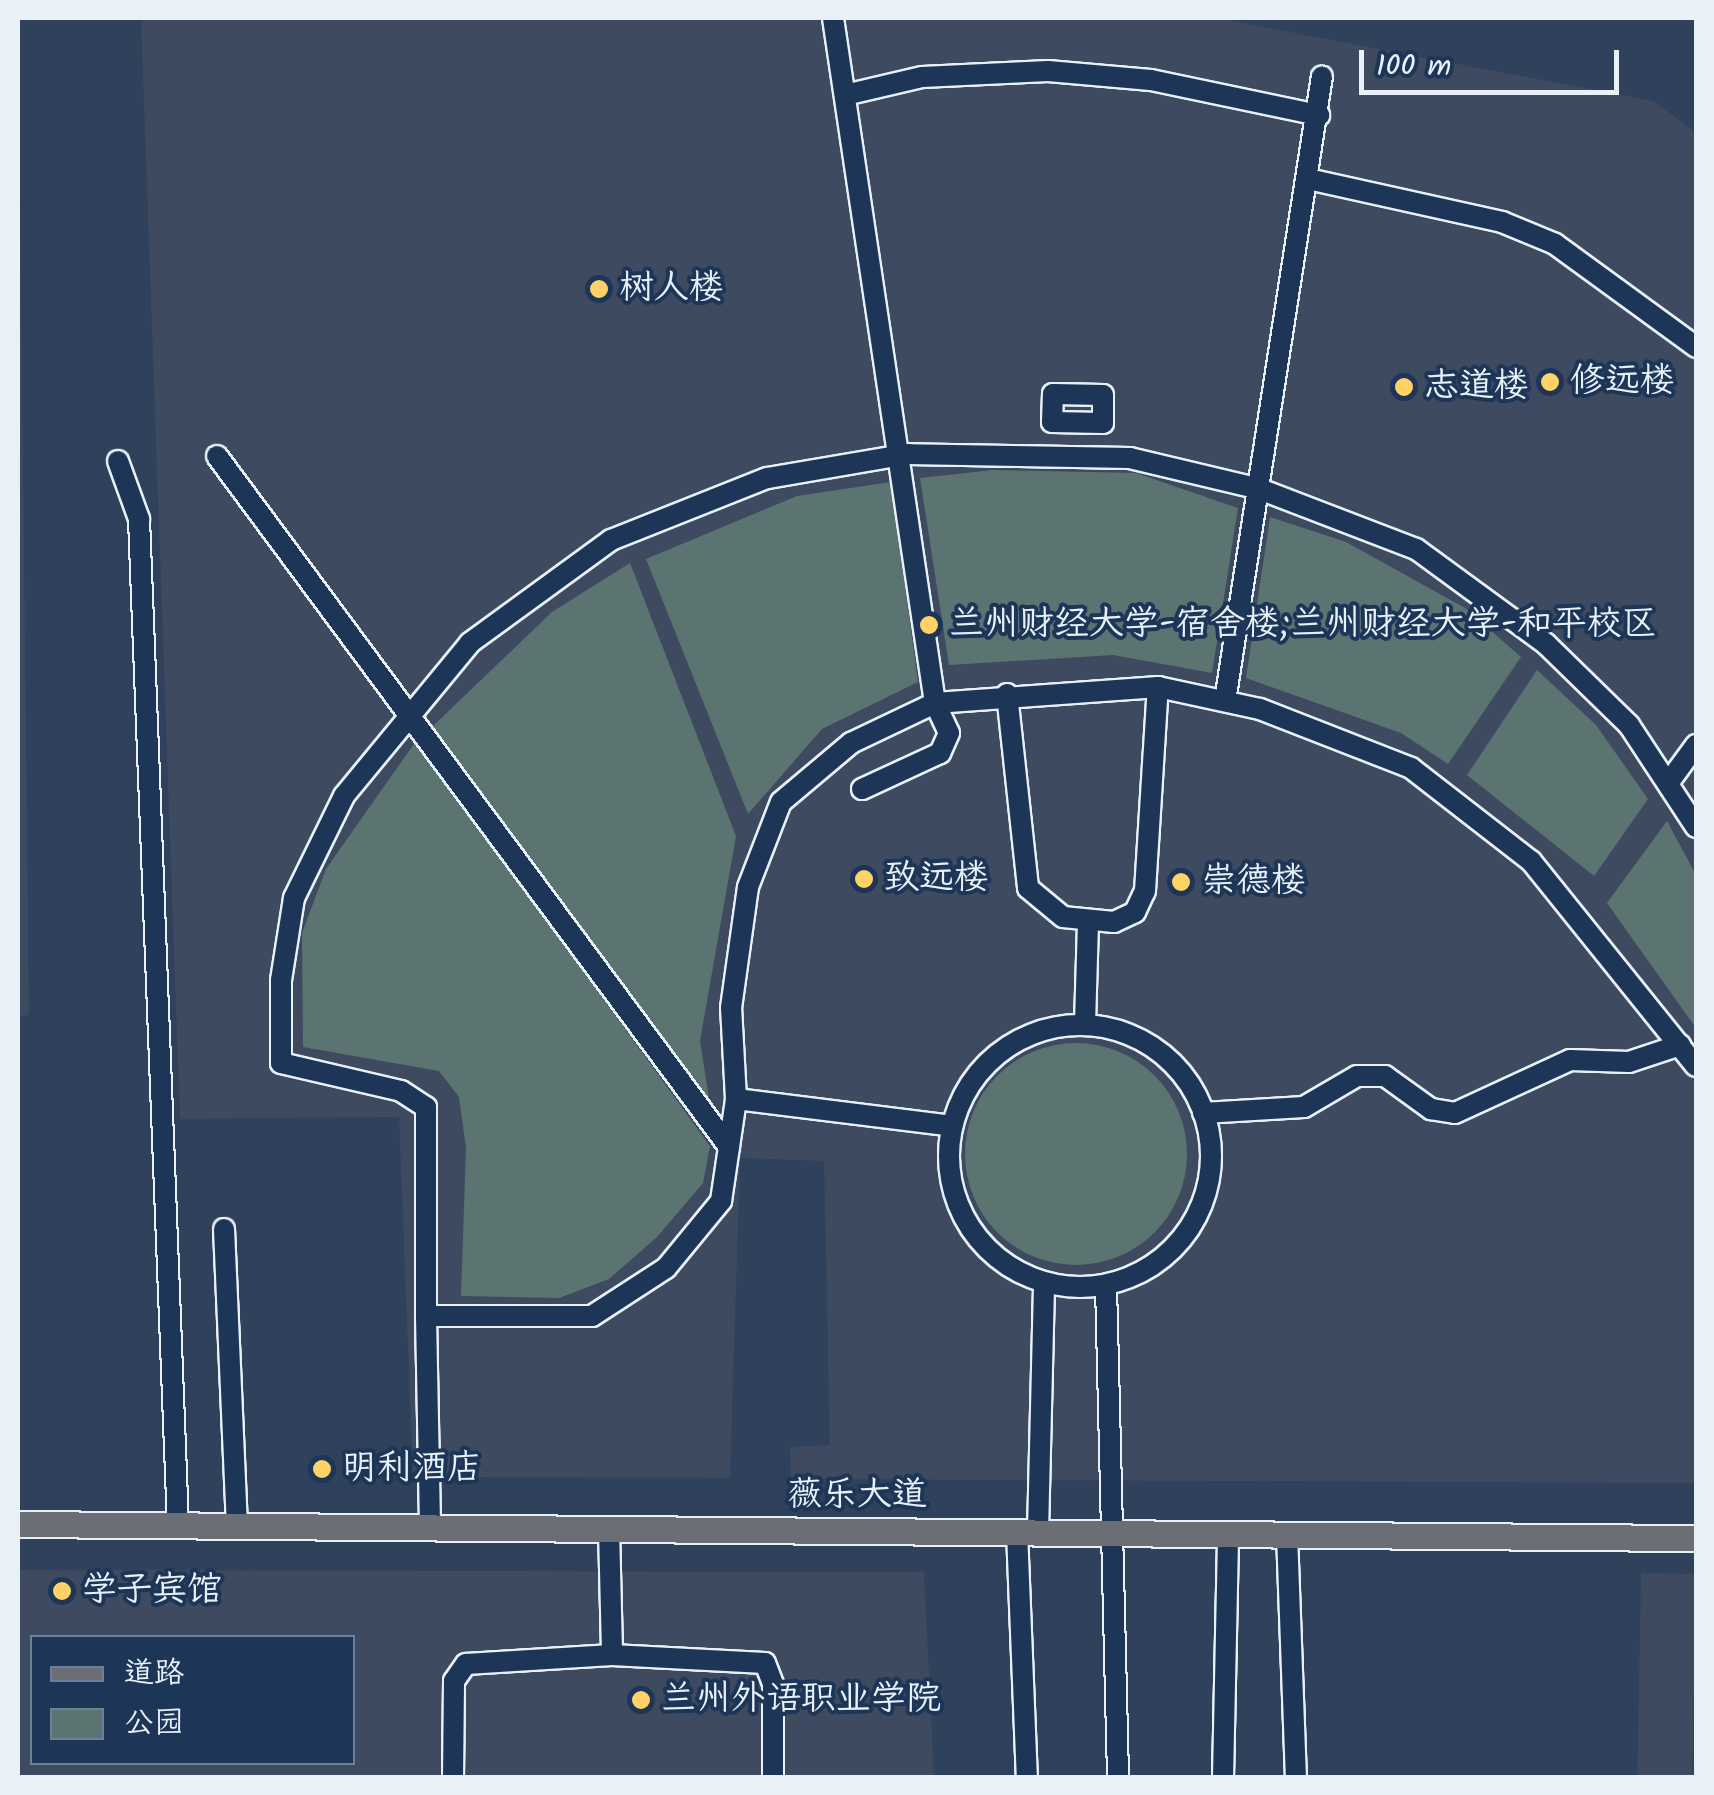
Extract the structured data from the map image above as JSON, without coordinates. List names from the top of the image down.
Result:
{
  "streets": {
    "main road": ["薇乐大道"]
  },
  "places": [
    "树人楼",
    "修远楼",
    "志道楼",
    "兰州财经大学-宿舍楼;兰州财经大学-和平校区",
    "致远楼",
    "崇德楼",
    "明利酒店",
    "学子宾馆",
    "兰州外语职业学院"
  ],
  "legend": ["道路", "公园"],
  "scale_bar": "100 m"
}
